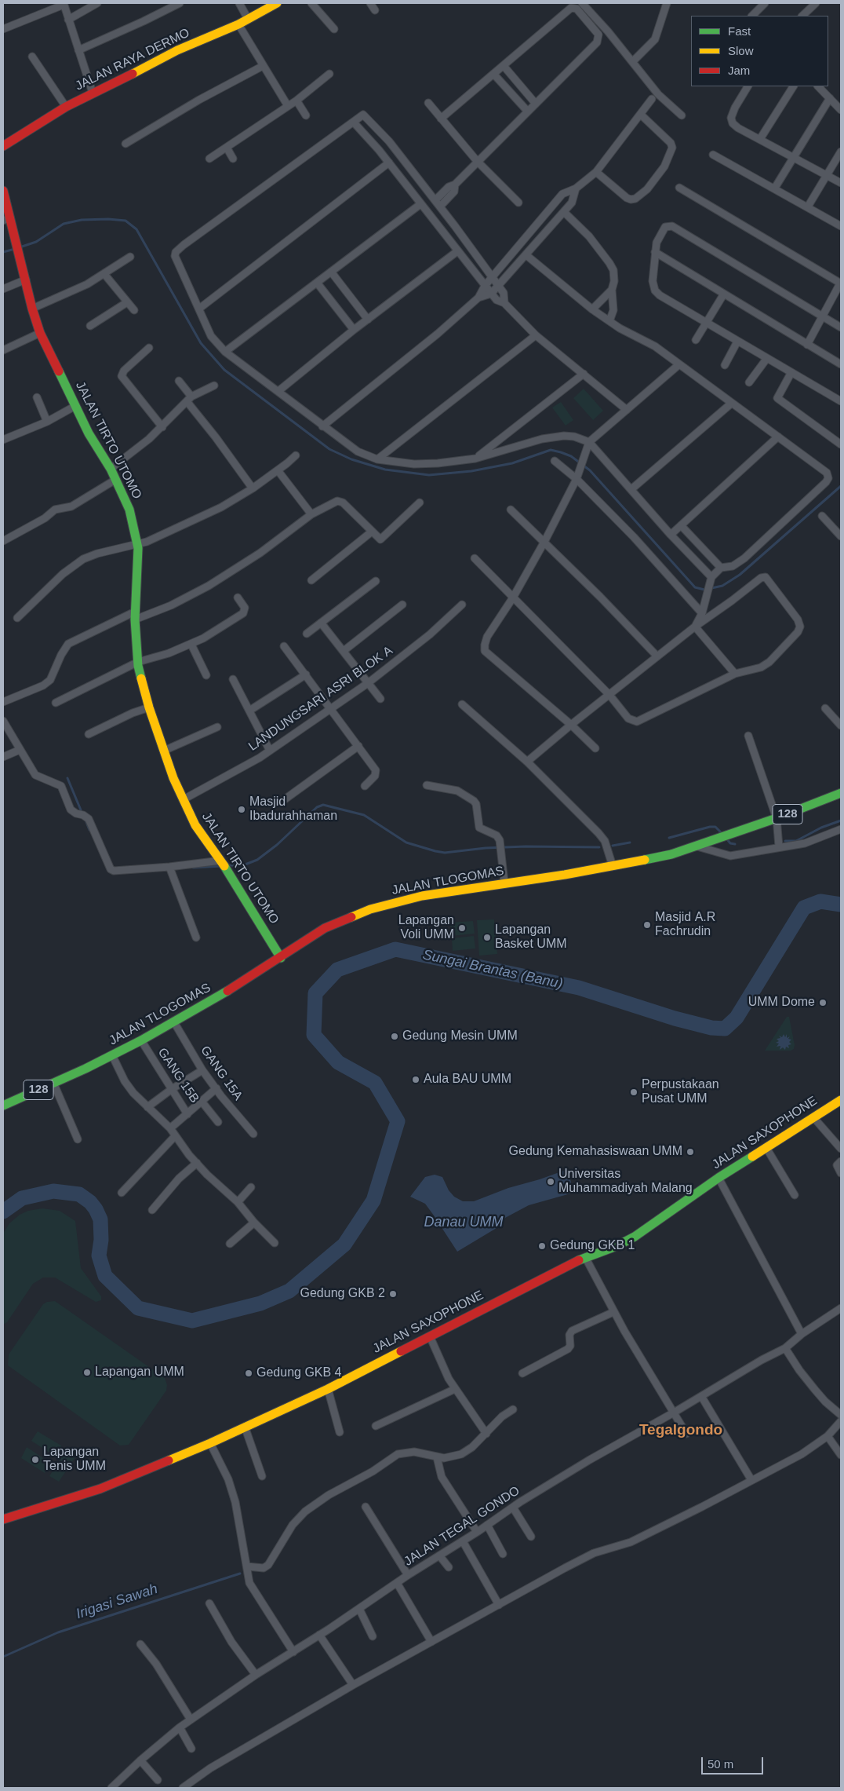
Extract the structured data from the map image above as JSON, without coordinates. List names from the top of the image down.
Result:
{
  "streets": {
    "main road": [
      "JALAN RAYA DERMO",
      "JALAN TIRTO UTOMO",
      "128",
      "JALAN TLOGOMAS",
      "JALAN SAXOPHONE"
    ],
    "street": [
      "LANDUNGSARI ASRI BLOK A",
      "GANG 15A",
      "GANG 15B",
      "JALAN TEGAL GONDO"
    ]
  },
  "crossings": [
    ["JALAN TIRTO UTOMO", "LANDUNGSARI ASRI BLOK A"],
    ["JALAN TIRTO UTOMO", "JALAN TLOGOMAS"],
    ["JALAN TLOGOMAS", "GANG 15A"],
    ["JALAN TLOGOMAS", "GANG 15B"],
    ["GANG 15A", "GANG 15B"]
  ],
  "districts": ["Tegalgondo"],
  "water": ["Sungai Brantas (Banu)", "Danau UMM", "Irigasi Sawah"],
  "places": [
    "Masjid Ibadurahhaman",
    "Masjid A.R Fachrudin",
    "Lapangan Voli UMM",
    "Lapangan Basket UMM",
    "UMM Dome",
    "Gedung Mesin UMM",
    "Aula BAU UMM",
    "Perpustakaan Pusat UMM",
    "Gedung Kemahasiswaan UMM",
    "Universitas Muhammadiyah Malang",
    "Gedung GKB 1",
    "Gedung GKB 2",
    "Lapangan UMM",
    "Gedung GKB 4",
    "Lapangan Tenis UMM"
  ],
  "legend": ["Fast", "Slow", "Jam"],
  "scale_bar": "50 m"
}
